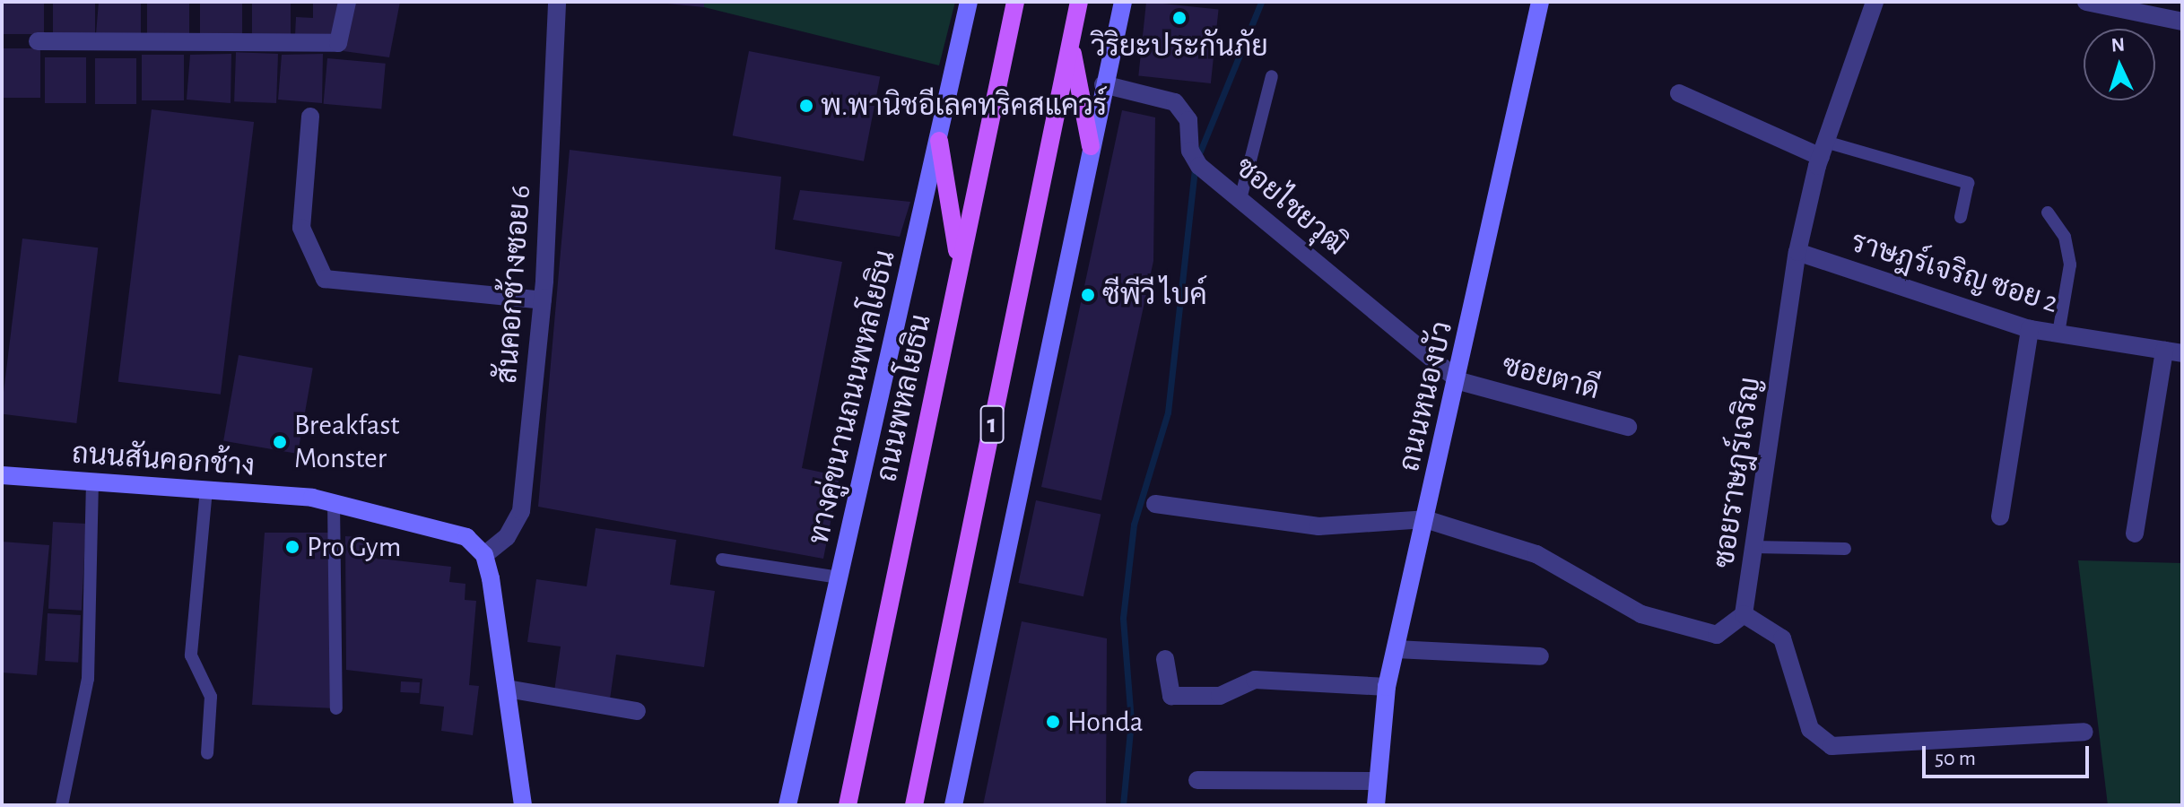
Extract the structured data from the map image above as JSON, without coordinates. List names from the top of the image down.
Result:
{
  "streets": {
    "main road": [
      "ถนนหนองบัว",
      "ทางคู่ขนานถนนพหลโยธิน",
      "ถนนพหลโยธิน",
      "1",
      "ถนนสันคอกช้าง"
    ],
    "street": [
      "ซอยไชยวุฒิ",
      "ราษฎร์เจริญ ซอย 2",
      "สันคอกช้างซอย 6",
      "ซอยตาดี",
      "ซอยราษฎร์เจริญ"
    ]
  },
  "crossings": [
    ["ซอยไชยวุฒิ", "ซอยตาดี"],
    ["ซอยไชยวุฒิ", "ถนนหนองบัว"],
    ["ซอยไชยวุฒิ", "1"],
    ["ราษฎร์เจริญ ซอย 2", "ซอยราษฎร์เจริญ"],
    ["สันคอกช้างซอย 6", "ถนนสันคอกช้าง"],
    ["ซอยตาดี", "ถนนหนองบัว"]
  ],
  "places": [
    "วิริยะประกันภัย",
    "พ.พานิชอีเลคทริคสแควร์",
    "ซีพีวี ไบค์",
    "Breakfast Monster",
    "Pro Gym",
    "Honda"
  ],
  "scale_bar": "50 m",
  "north": "top"
}
